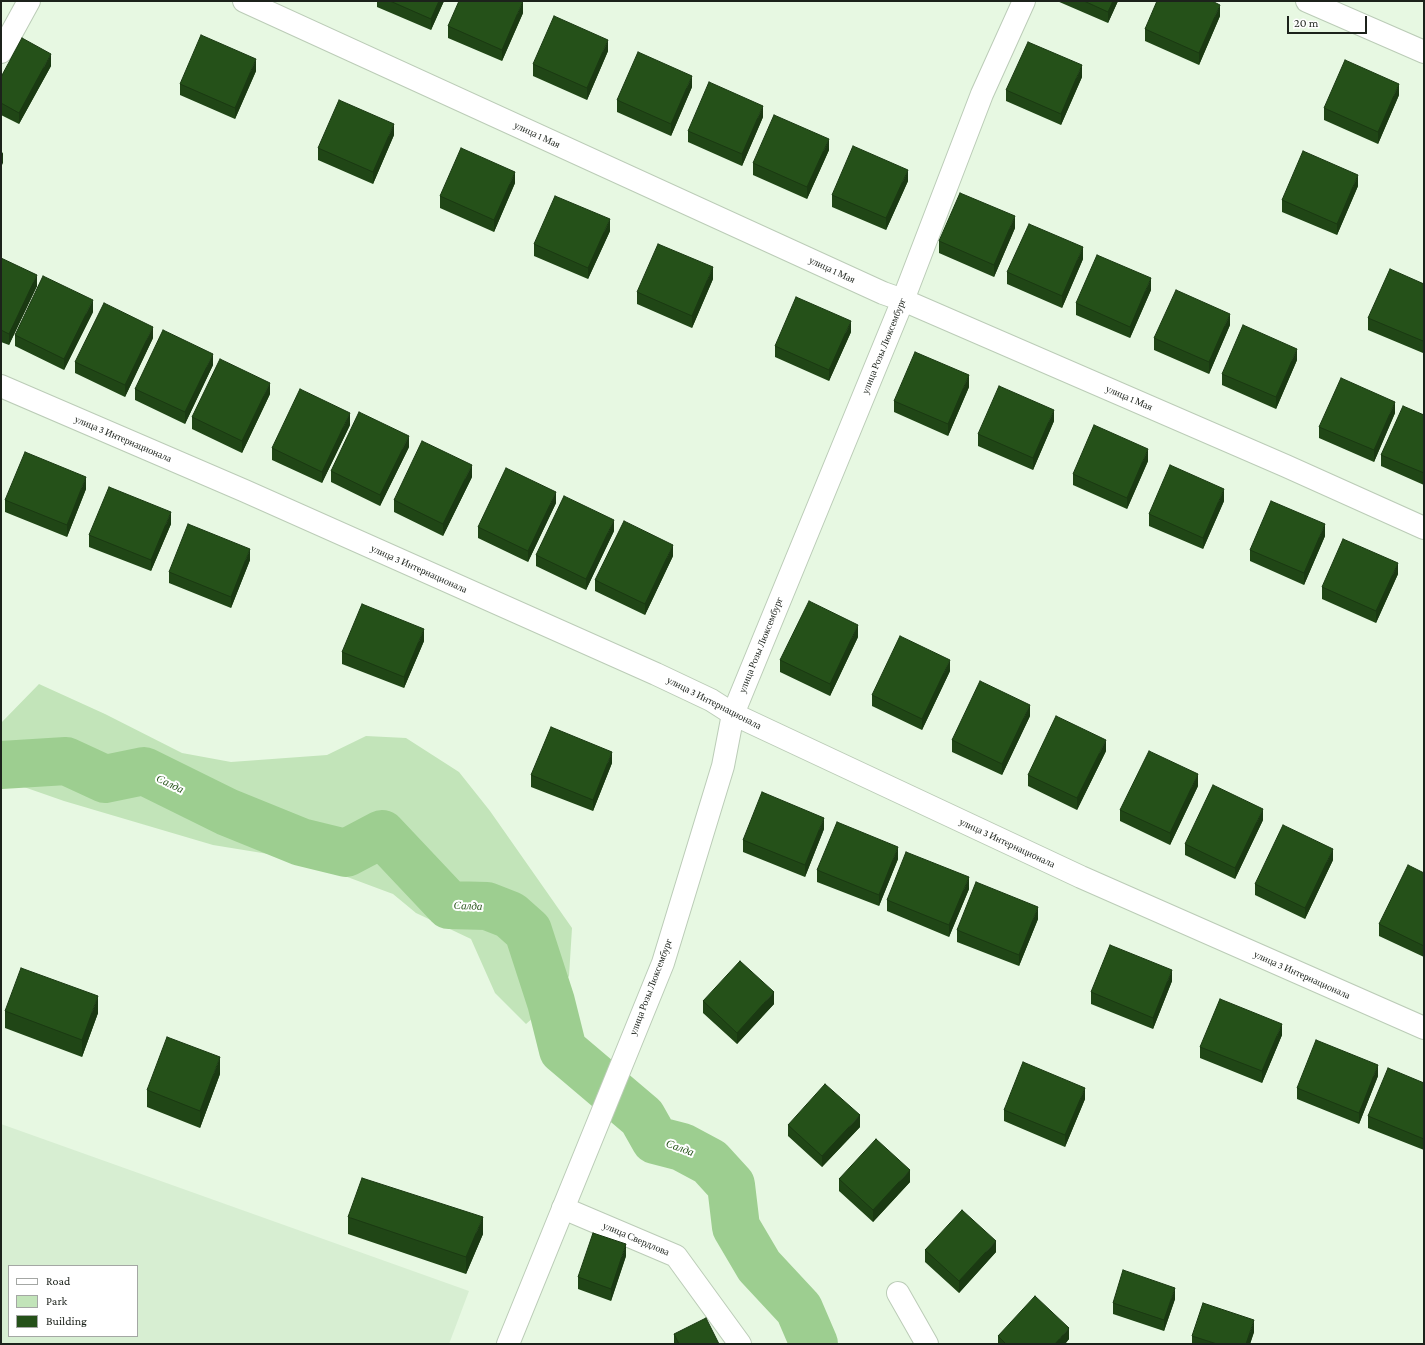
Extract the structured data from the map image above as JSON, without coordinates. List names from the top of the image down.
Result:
{
  "streets": {
    "street": [
      "улица 1 Мая",
      "улица Розы Люксембург",
      "улица 3 Интернационала",
      "улица Свердлова"
    ]
  },
  "crossings": [
    ["улица 1 Мая", "улица Розы Люксембург"],
    ["улица Розы Люксембург", "улица 3 Интернационала"],
    ["улица Розы Люксембург", "улица Свердлова"]
  ],
  "water": ["Салда"],
  "legend": ["Road", "Park", "Building"],
  "scale_bar": "20 m"
}
